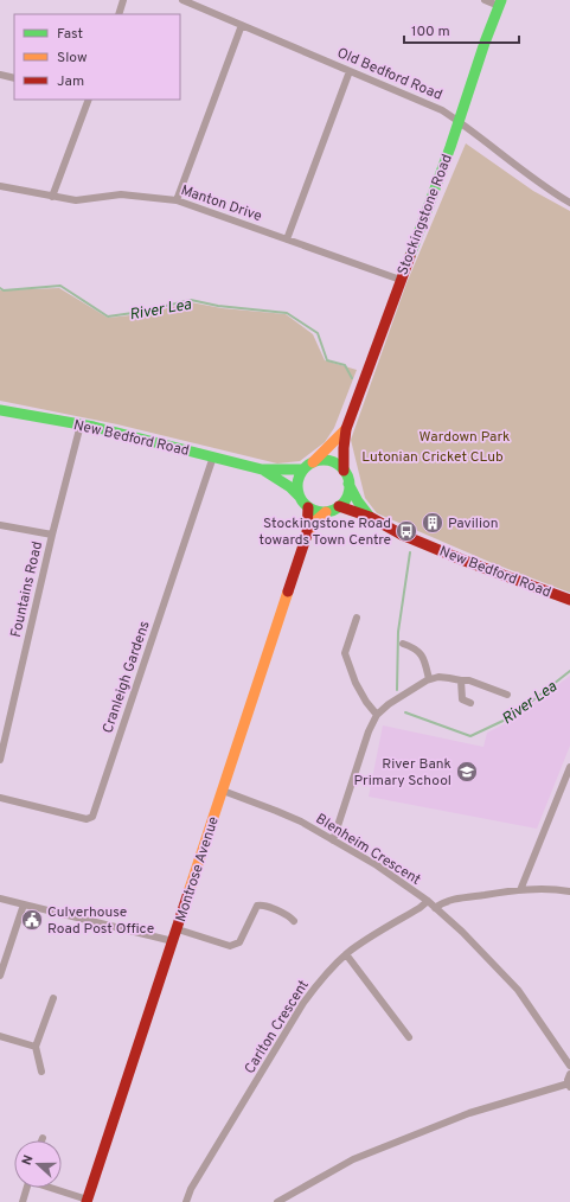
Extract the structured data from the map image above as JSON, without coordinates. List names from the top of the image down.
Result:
{
  "streets": {
    "main road": ["Stockingstone Road", "New Bedford Road", "Montrose Avenue"],
    "street": [
      "Old Bedford Road",
      "Manton Drive",
      "Fountains Road",
      "Cranleigh Gardens",
      "Blenheim Crescent",
      "Carlton Crescent"
    ]
  },
  "crossings": [
    ["Old Bedford Road", "Stockingstone Road"],
    ["Manton Drive", "Stockingstone Road"],
    ["Stockingstone Road", "New Bedford Road"],
    ["Stockingstone Road", "Montrose Avenue"],
    ["New Bedford Road", "Fountains Road"],
    ["New Bedford Road", "Cranleigh Gardens"],
    ["New Bedford Road", "Montrose Avenue"],
    ["Blenheim Crescent", "Montrose Avenue"],
    ["Blenheim Crescent", "Carlton Crescent"]
  ],
  "water": ["River Lea"],
  "parks": ["Wardown Park", "Lutonian Cricket CLub"],
  "places": {
    "building": ["Pavilion"],
    "bus stop": ["Stockingstone Road towards Town Centre"],
    "school or university": ["River Bank Primary School"],
    "public building": ["Culverhouse Road Post Office"]
  },
  "legend": ["Fast", "Slow", "Jam"],
  "scale_bar": "100 m",
  "north": "left"
}
